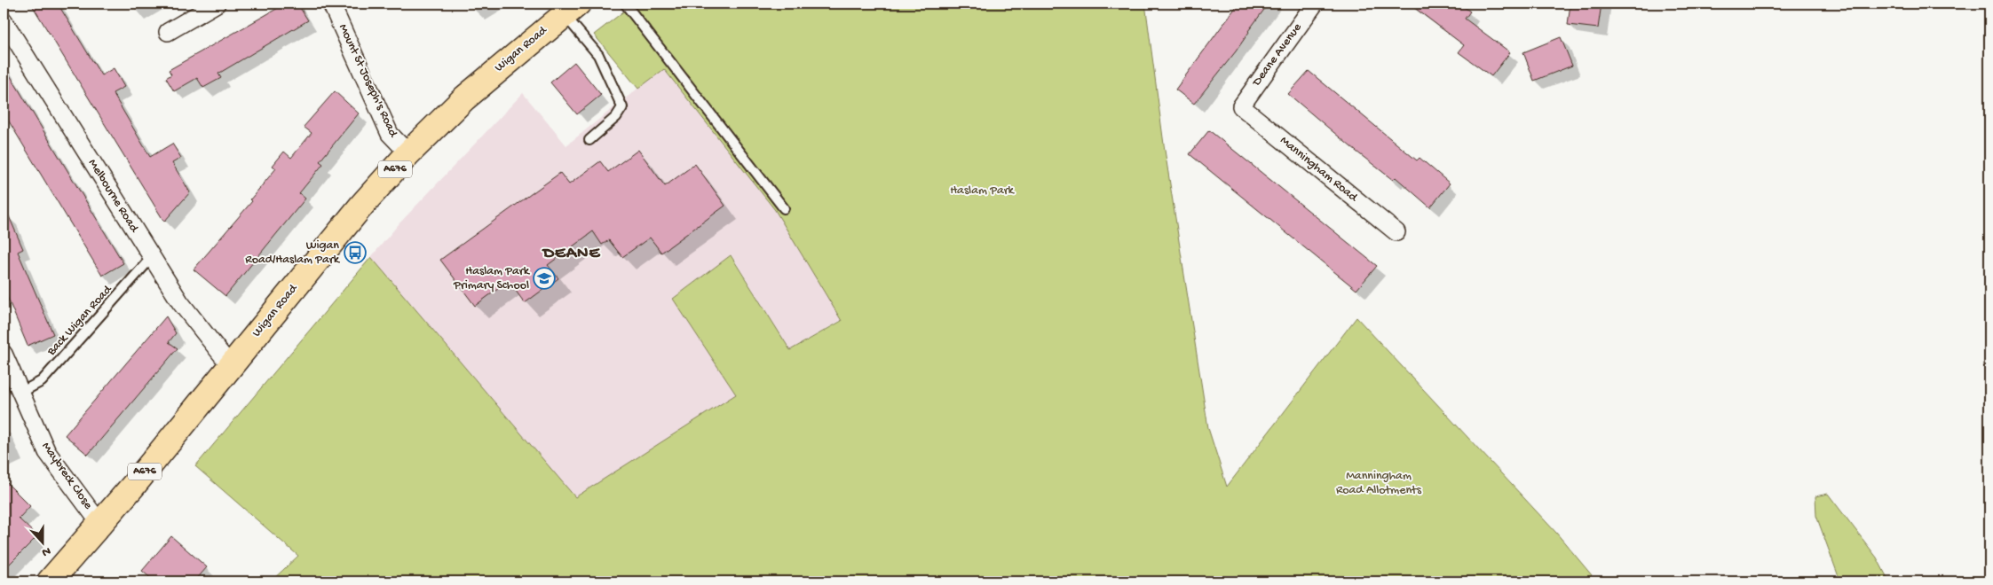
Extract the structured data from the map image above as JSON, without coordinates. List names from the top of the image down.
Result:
{
  "streets": {
    "main road": ["Wigan Road", "A676"],
    "street": [
      "Deane Avenue",
      "Mount St Joseph's Road",
      "Manningham Road",
      "Melbourne Road",
      "Maybreck Close"
    ],
    "lane": ["Back Wigan Road"]
  },
  "crossings": [
    ["Wigan Road", "Mount St Joseph's Road"],
    ["Wigan Road", "Melbourne Road"],
    ["Wigan Road", "Maybreck Close"],
    ["Deane Avenue", "Manningham Road"],
    ["Melbourne Road", "Back Wigan Road"],
    ["Back Wigan Road", "Maybreck Close"]
  ],
  "districts": ["DEANE"],
  "parks": ["Haslam Park", "Manningham Road Allotments"],
  "places": {
    "bus stop": ["Wigan Road/Haslam Park"],
    "school or university": ["Haslam Park Primary School"]
  },
  "north": "bottom"
}
